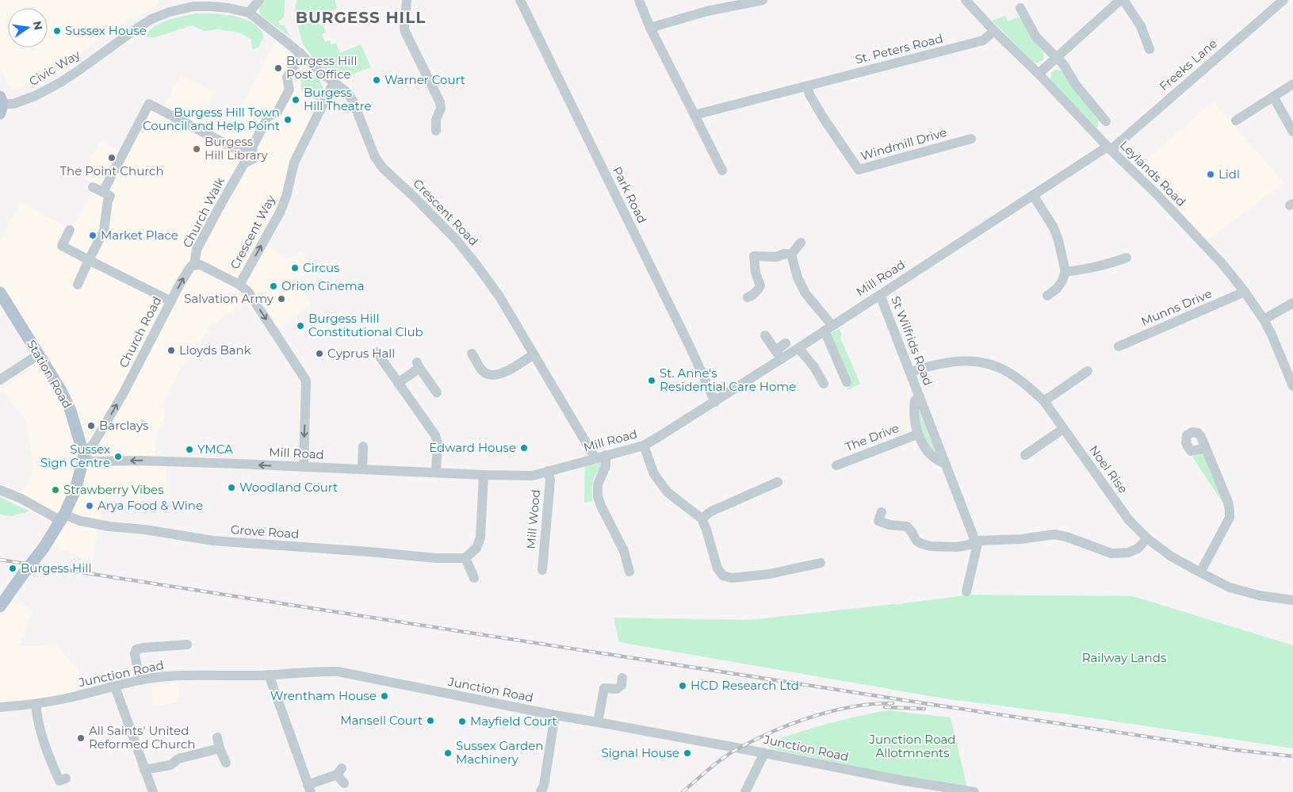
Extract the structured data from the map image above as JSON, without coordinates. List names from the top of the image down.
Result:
{
  "streets": {
    "main road": ["Station Road"],
    "street": [
      "St. Peters Road",
      "Freeks Lane",
      "Civic Way",
      "Windmill Drive",
      "Leylands Road",
      "Park Road",
      "Church Walk",
      "Crescent Road",
      "Crescent Way",
      "Mill Road",
      "Munns Drive",
      "Church Road",
      "St Wilfrids Road",
      "The Drive",
      "Noel Rise",
      "Mill Wood",
      "Grove Road",
      "Junction Road"
    ]
  },
  "crossings": [
    ["St. Peters Road", "Windmill Drive"],
    ["St. Peters Road", "Leylands Road"],
    ["Freeks Lane", "Leylands Road"],
    ["Freeks Lane", "Mill Road"],
    ["Civic Way", "Crescent Road"],
    ["Leylands Road", "Mill Road"],
    ["Leylands Road", "Munns Drive"],
    ["Park Road", "Mill Road"],
    ["Church Walk", "Crescent Road"],
    ["Church Walk", "Church Road"],
    ["Crescent Road", "Crescent Way"],
    ["Crescent Road", "Mill Road"],
    ["Mill Road", "Church Road"],
    ["Mill Road", "St Wilfrids Road"],
    ["Mill Road", "Station Road"],
    ["Mill Road", "Mill Wood"],
    ["Church Road", "Station Road"],
    ["St Wilfrids Road", "The Drive"],
    ["St Wilfrids Road", "Noel Rise"]
  ],
  "one_way": ["Crescent Way", "Church Road"],
  "districts": ["BURGESS HILL"],
  "parks": ["Railway Lands", "Junction Road Allotmnents"],
  "places": [
    "Sussex House",
    "Burgess Hill Post Office",
    "Warner Court",
    "Burgess Hill Theatre",
    "Burgess Hill Town Council and Help Point",
    "Burgess Hill Library",
    "The Point Church",
    "Lidl",
    "Market Place",
    "Circus",
    "Orion Cinema",
    "Salvation Army",
    "Burgess Hill Constitutional Club",
    "Lloyds Bank",
    "Cyprus Hall",
    "St. Anne's Residential Care Home",
    "Barclays",
    "Edward House",
    "YMCA",
    "Sussex Sign Centre",
    "Woodland Court",
    "Strawberry Vibes",
    "Arya Food & Wine",
    "Burgess Hill",
    "HCD Research Ltd",
    "Wrentham House",
    "Mansell Court",
    "Mayfield Court",
    "All Saints' United Reformed Church",
    "Sussex Garden Machinery",
    "Signal House"
  ],
  "north": "right"
}
